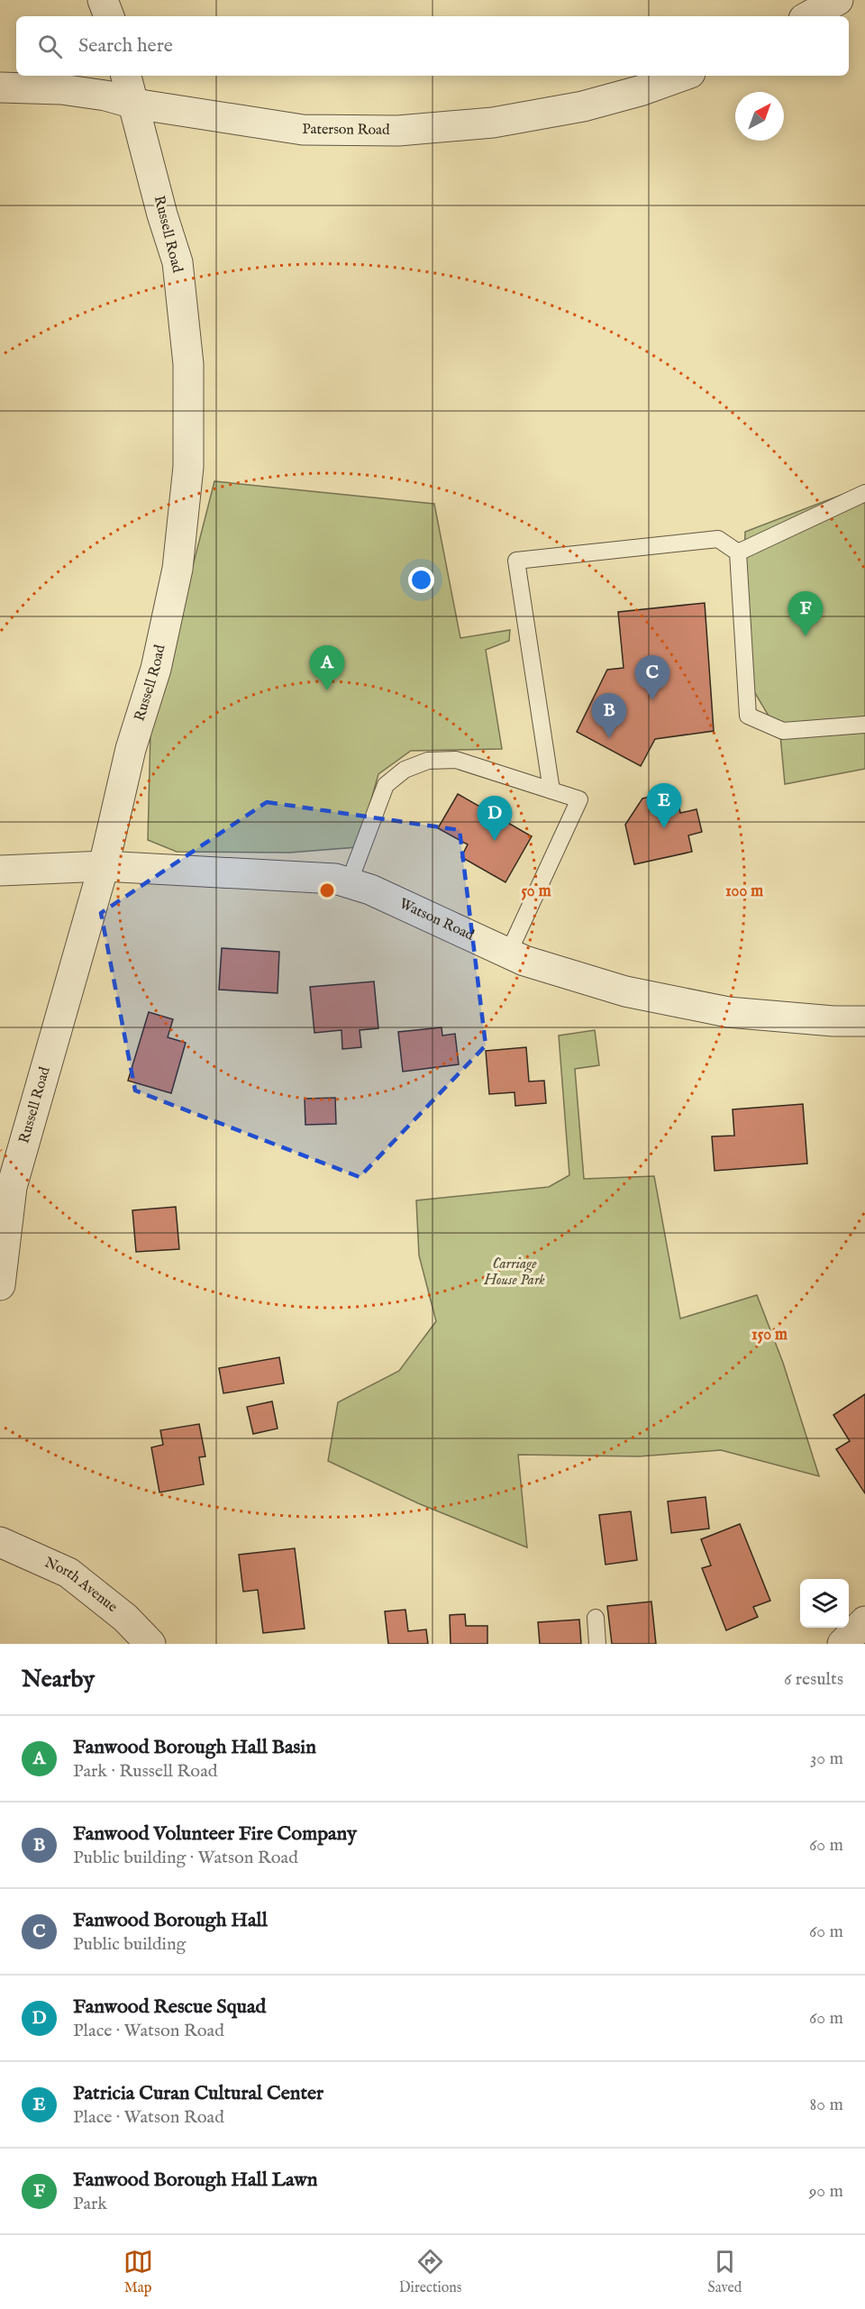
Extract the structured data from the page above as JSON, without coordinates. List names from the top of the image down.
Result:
{
  "streets": {
    "street": [
      "Paterson Road",
      "Russell Road",
      "Watson Road",
      "North Avenue"
    ]
  },
  "crossings": [
    ["Paterson Road", "Russell Road"],
    ["Russell Road", "Watson Road"]
  ],
  "parks": ["Carriage House Park"],
  "north": "top right",
  "page": {
    "search": "Search here",
    "pins": [
      "F",
      "A",
      "C",
      "B",
      "E",
      "D"
    ],
    "heading": ["Nearby", "6 results"],
    "list": [
      {
        "mark": "A",
        "name": "Fanwood Borough Hall Basin",
        "note": "Park · Russell Road",
        "value": "30 m"
      },
      {
        "mark": "B",
        "name": "Fanwood Volunteer Fire Company",
        "note": "Public building · Watson Road",
        "value": "60 m"
      },
      {
        "mark": "C",
        "name": "Fanwood Borough Hall",
        "note": "Public building",
        "value": "60 m"
      },
      {
        "mark": "D",
        "name": "Fanwood Rescue Squad",
        "note": "Place · Watson Road",
        "value": "60 m"
      },
      {
        "mark": "E",
        "name": "Patricia Curan Cultural Center",
        "note": "Place · Watson Road",
        "value": "80 m"
      },
      {
        "mark": "F",
        "name": "Fanwood Borough Hall Lawn",
        "note": "Park",
        "value": "90 m"
      }
    ],
    "nav": ["Map", "Directions", "Saved"]
  },
  "rings": ["50 m", "100 m", "150 m"]
}
